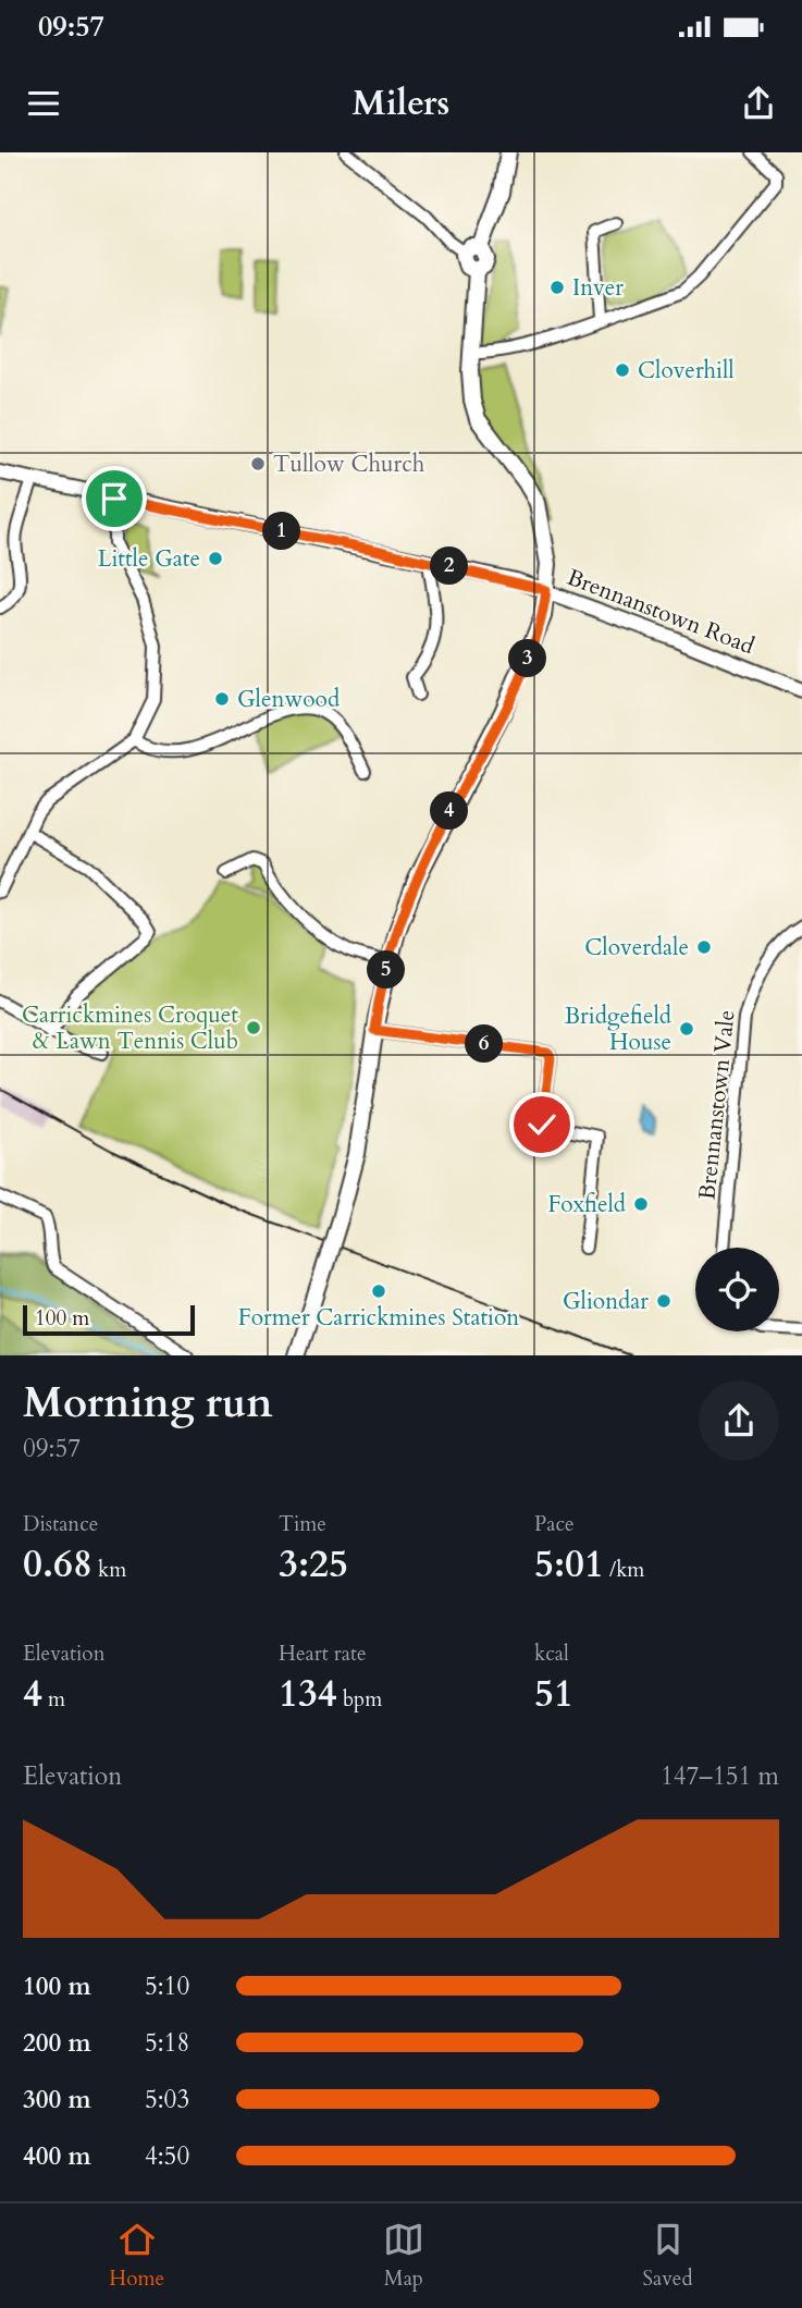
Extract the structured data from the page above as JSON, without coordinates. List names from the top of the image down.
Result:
{
  "streets": {
    "street": ["Brennanstown Road", "Brennanstown Vale"]
  },
  "places": [
    "Inver",
    "Cloverhill",
    "Tullow Church",
    "Little Gate",
    "Glenwood",
    "Cloverdale",
    "Carrickmines Croquet & Lawn Tennis Club",
    "Bridgefield House",
    "Foxfield",
    "Former Carrickmines Station",
    "Gliondar"
  ],
  "scale_bar": "100 m",
  "page": {
    "status": "09:57",
    "header": "Milers",
    "pins": [
      "1",
      "2",
      "3",
      "4",
      "5",
      "6"
    ],
    "scale": "100 m",
    "heading": ["Morning run", "09:57"],
    "stats": [
      ["Distance", "0.68 km"],
      ["Time", "3:25"],
      ["Pace", "5:01 /km"],
      ["Elevation", "4 m"],
      ["Heart rate", "134 bpm"],
      ["kcal", "51"]
    ],
    "chart": ["Elevation", "147–151 m"],
    "list": [
      {
        "name": "100 m",
        "note": "5:10"
      },
      {
        "name": "200 m",
        "note": "5:18"
      },
      {
        "name": "300 m",
        "note": "5:03"
      },
      {
        "name": "400 m",
        "note": "4:50"
      }
    ],
    "tabs": ["Home", "Map", "Saved"]
  }
}
